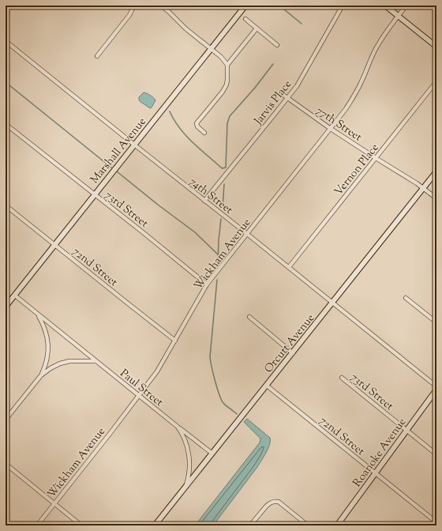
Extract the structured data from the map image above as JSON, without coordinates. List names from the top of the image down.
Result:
{
  "streets": {
    "street": [
      "Jarvis Place",
      "77th Street",
      "Marshall Avenue",
      "Vernon Place",
      "74th Street",
      "73rd Street",
      "Wickham Avenue",
      "72nd Street",
      "Orcutt Avenue",
      "Paul Street",
      "Roanoke Avenue"
    ]
  },
  "crossings": [
    ["Jarvis Place", "77th Street"],
    ["Jarvis Place", "74th Street"],
    ["77th Street", "Vernon Place"],
    ["77th Street", "Wickham Avenue"],
    ["77th Street", "Orcutt Avenue"],
    ["Marshall Avenue", "74th Street"],
    ["Marshall Avenue", "73rd Street"],
    ["Marshall Avenue", "72nd Street"],
    ["Marshall Avenue", "Paul Street"],
    ["Vernon Place", "74th Street"],
    ["74th Street", "Wickham Avenue"],
    ["74th Street", "Orcutt Avenue"],
    ["73rd Street", "Wickham Avenue"],
    ["73rd Street", "Roanoke Avenue"],
    ["Wickham Avenue", "72nd Street"],
    ["Wickham Avenue", "Paul Street"],
    ["72nd Street", "Orcutt Avenue"],
    ["72nd Street", "Roanoke Avenue"],
    ["Orcutt Avenue", "Paul Street"]
  ]
}
